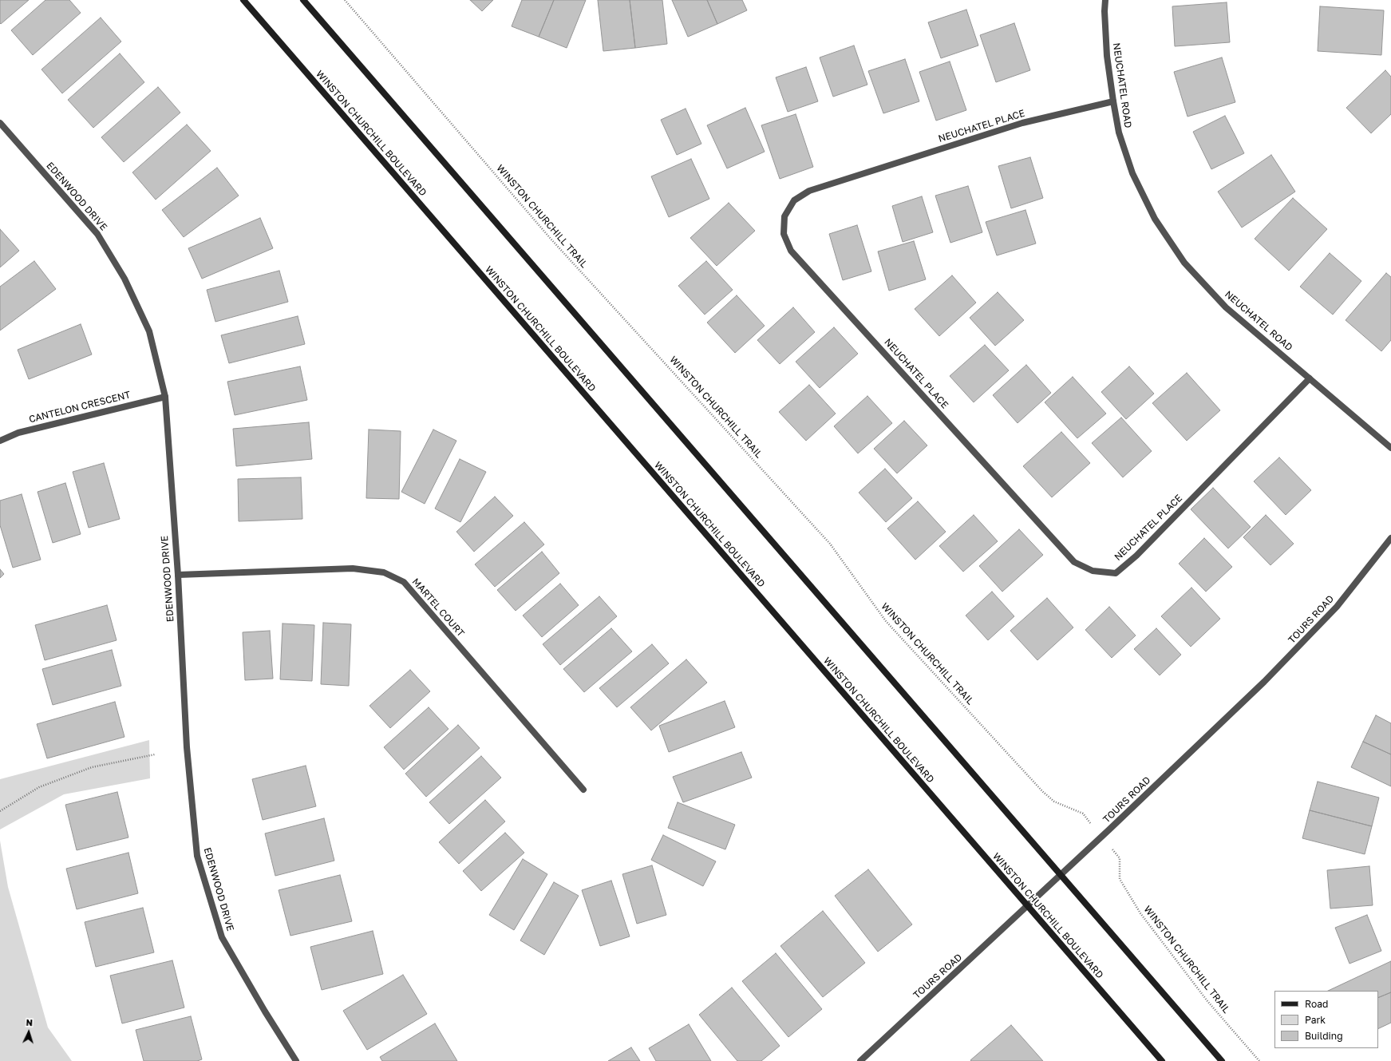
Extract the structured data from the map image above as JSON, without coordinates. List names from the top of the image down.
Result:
{
  "streets": {
    "main road": ["WINSTON CHURCHILL BOULEVARD"],
    "street": [
      "NEUCHATEL ROAD",
      "NEUCHATEL PLACE",
      "EDENWOOD DRIVE",
      "CANTELON CRESCENT",
      "MARTEL COURT",
      "TOURS ROAD"
    ],
    "path": ["WINSTON CHURCHILL TRAIL"]
  },
  "crossings": [
    ["NEUCHATEL ROAD", "NEUCHATEL PLACE"],
    ["WINSTON CHURCHILL BOULEVARD", "TOURS ROAD"],
    ["EDENWOOD DRIVE", "CANTELON CRESCENT"],
    ["EDENWOOD DRIVE", "MARTEL COURT"]
  ],
  "legend": ["Road", "Park", "Building"],
  "north": "top"
}
